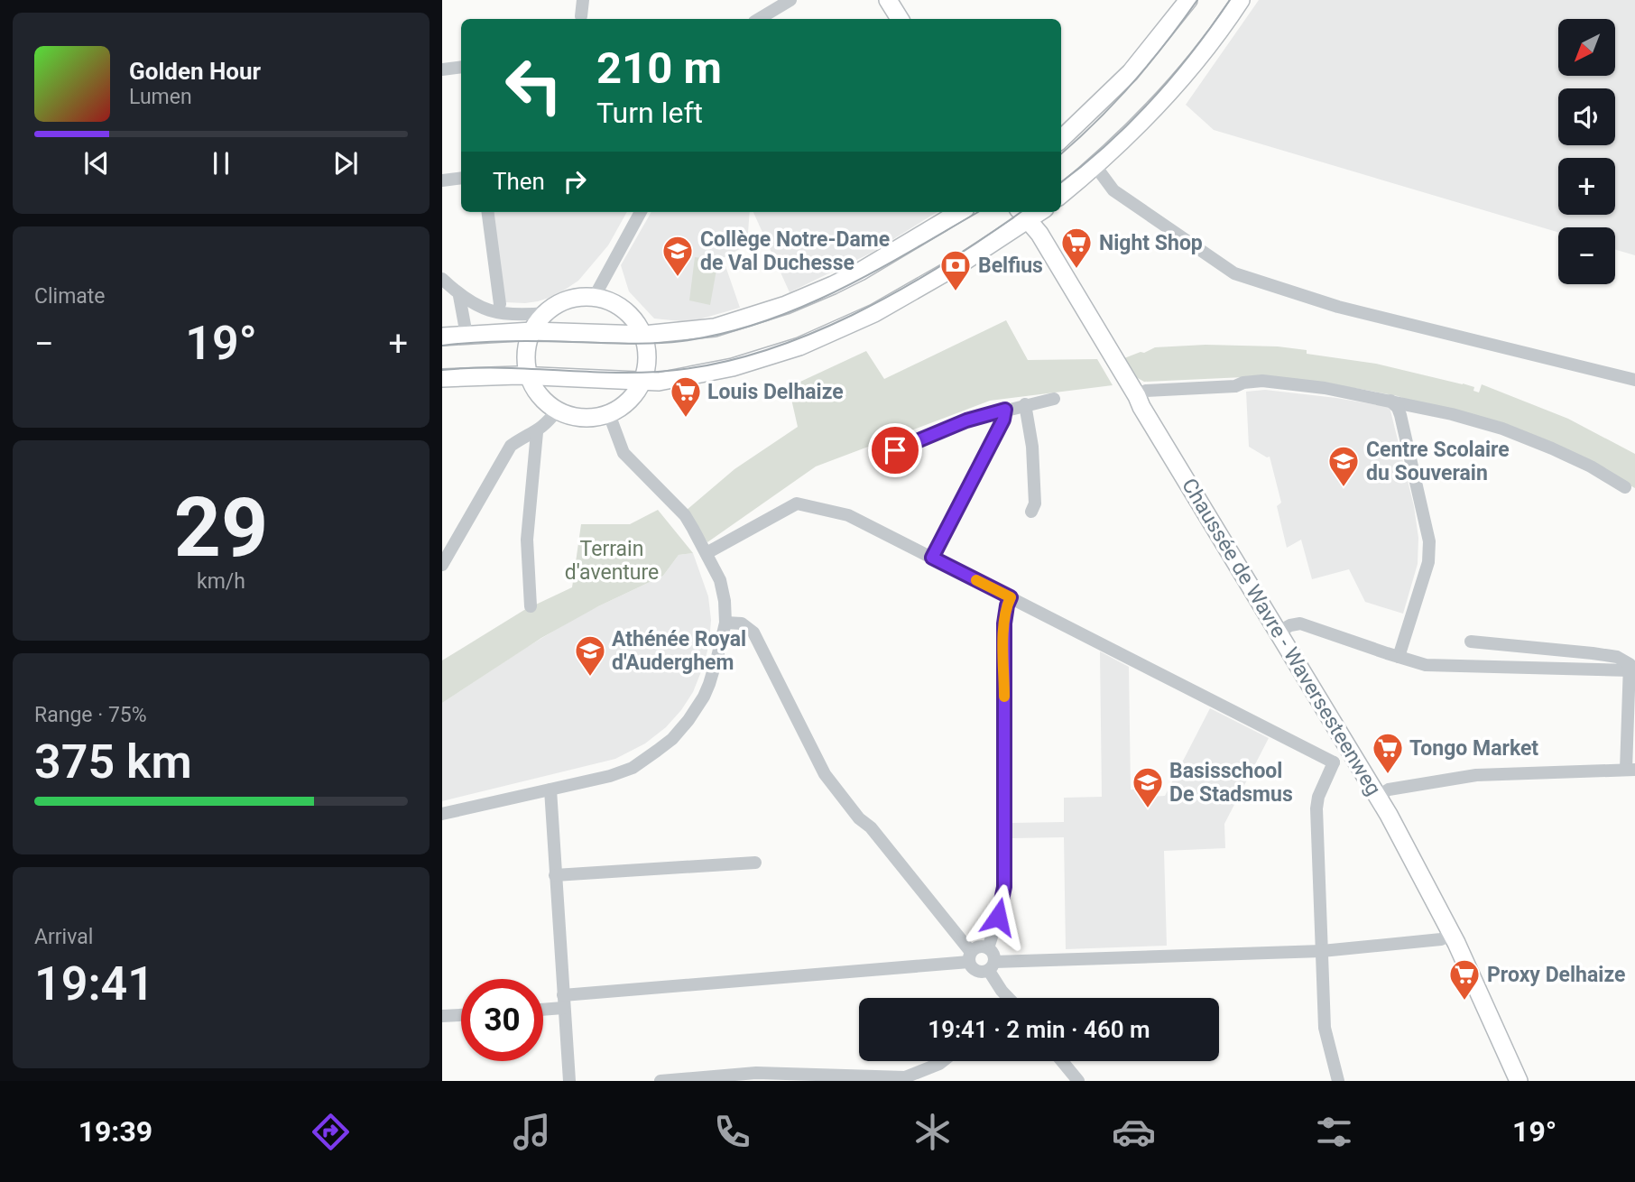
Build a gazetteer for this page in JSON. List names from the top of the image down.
{
  "streets": {
    "main road": ["Chaussée de Wavre - Waversesteenweg"]
  },
  "parks": ["Terrain d'aventure"],
  "places": {
    "supermarket": [
      "Night Shop",
      "Louis Delhaize",
      "Tongo Market",
      "Proxy Delhaize"
    ],
    "school or university": [
      "Collège Notre-Dame de Val Duchesse",
      "Centre Scolaire du Souverain",
      "Athénée Royal d'Auderghem",
      "Basisschool De Stadsmus"
    ],
    "bank": ["Belfius"]
  },
  "north": "bottom left",
  "page": {
    "map_buttons": ["+", "−"],
    "turn": ["210 m", "Turn left"],
    "song": ["Golden Hour", "Lumen"],
    "then": "Then",
    "tile": [
      "Climate",
      ["29", "km/h"],
      ["Range · 75%", "375 km"],
      ["Arrival", "19:41"]
    ],
    "heat": ["−", "19°", "+"],
    "limit": "30",
    "trip": "19:41 · 2 min · 460 m",
    "tabs": ["19:39", "19°"]
  }
}
